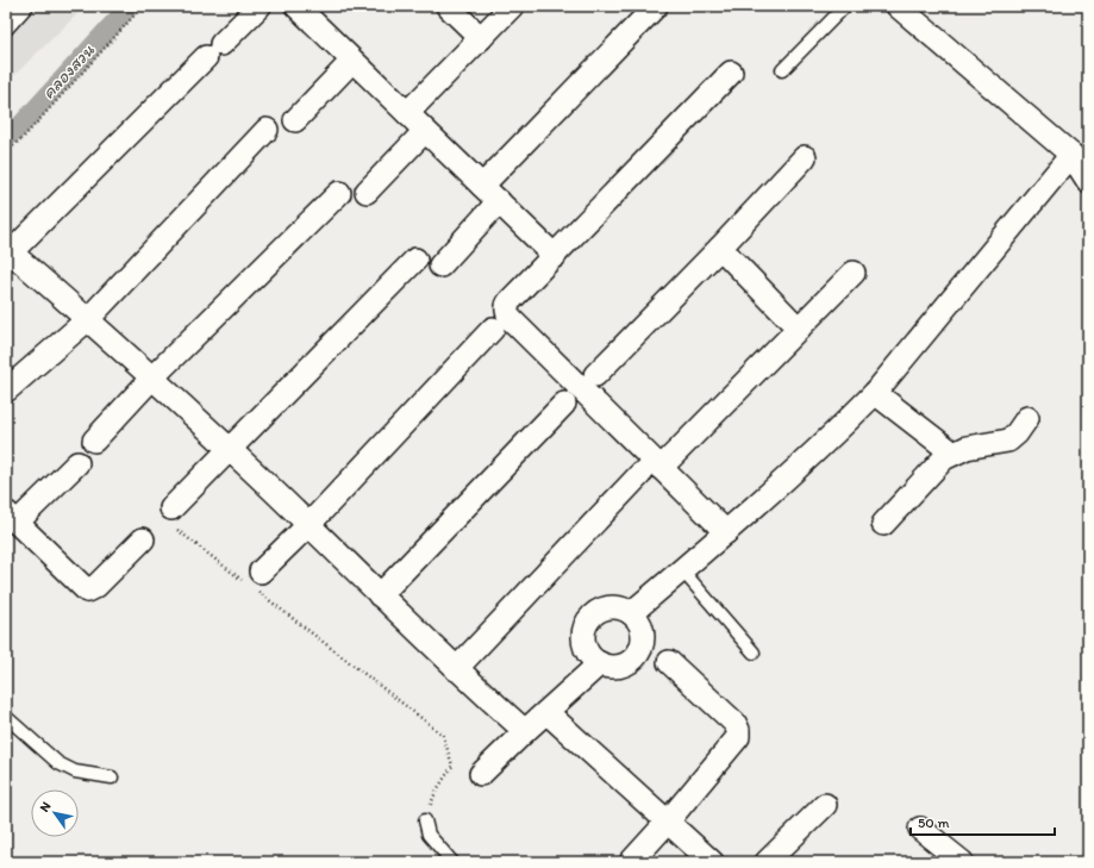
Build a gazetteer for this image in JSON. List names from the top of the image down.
{
  "water": ["คลองสวน"],
  "scale_bar": "50 m",
  "north": "top left"
}
